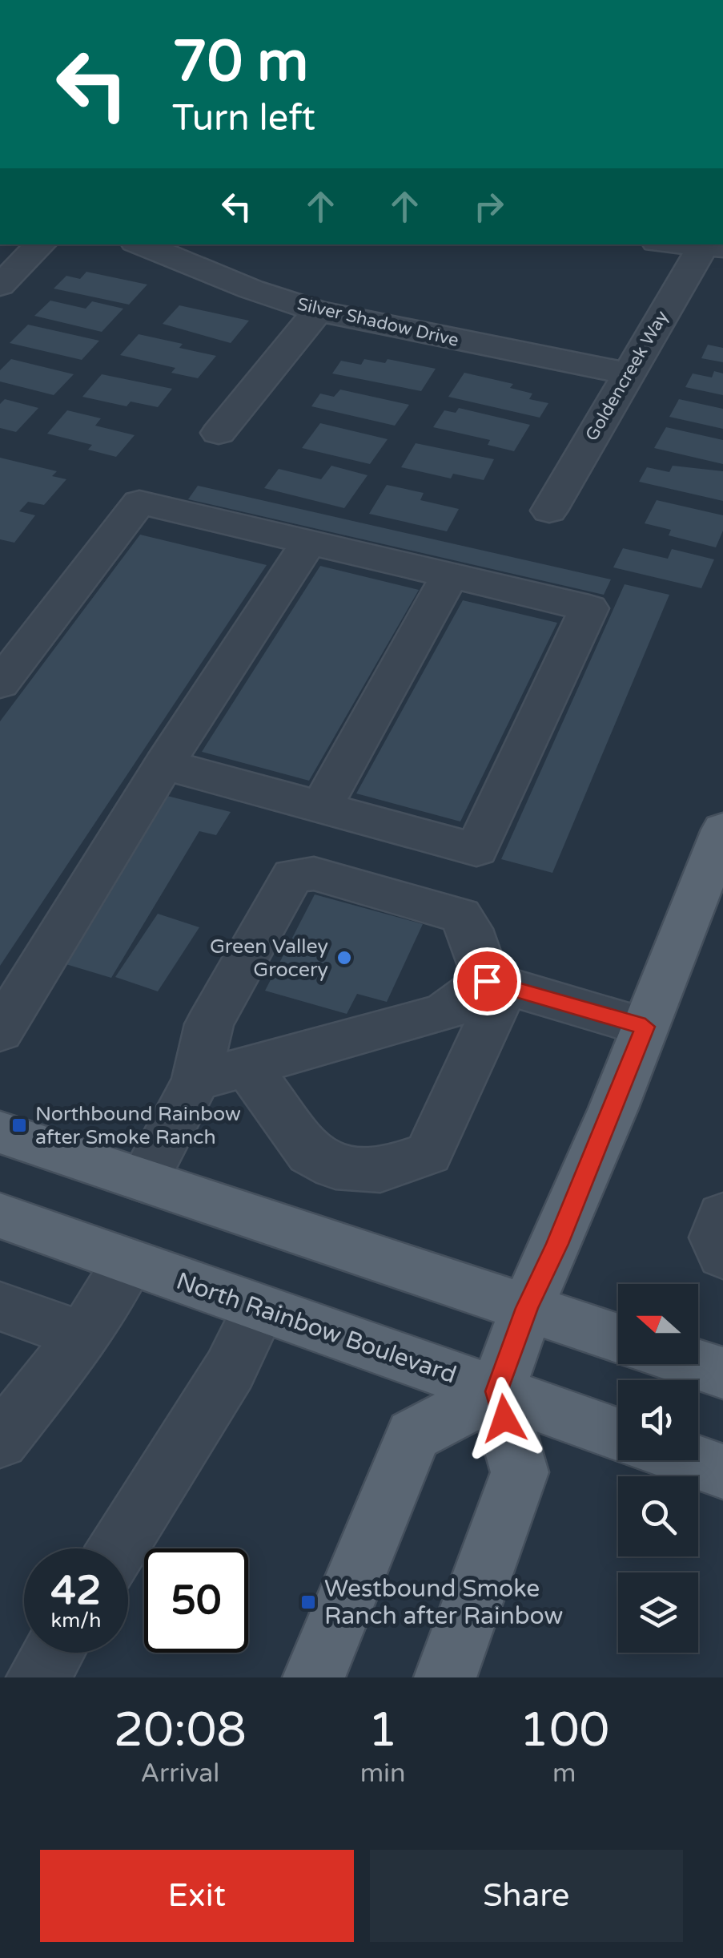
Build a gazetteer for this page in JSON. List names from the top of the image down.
{
  "streets": {
    "main road": ["North Rainbow Boulevard"],
    "street": ["Silver Shadow Drive", "Goldencreek Way"]
  },
  "crossings": [
    ["Silver Shadow Drive", "Goldencreek Way"]
  ],
  "places": {
    "other": ["Green Valley Grocery"],
    "transit": ["Northbound Rainbow after Smoke Ranch", "Westbound Smoke Ranch after Rainbow"]
  },
  "north": "left",
  "page": {
    "turn": ["70 m", "Turn left"],
    "speed": "42 km/h",
    "limit": "50",
    "eta": [
      "20:08",
      "Arrival",
      "1",
      "min",
      "100",
      "m"
    ],
    "buttons": ["Exit", "Share"]
  }
}
